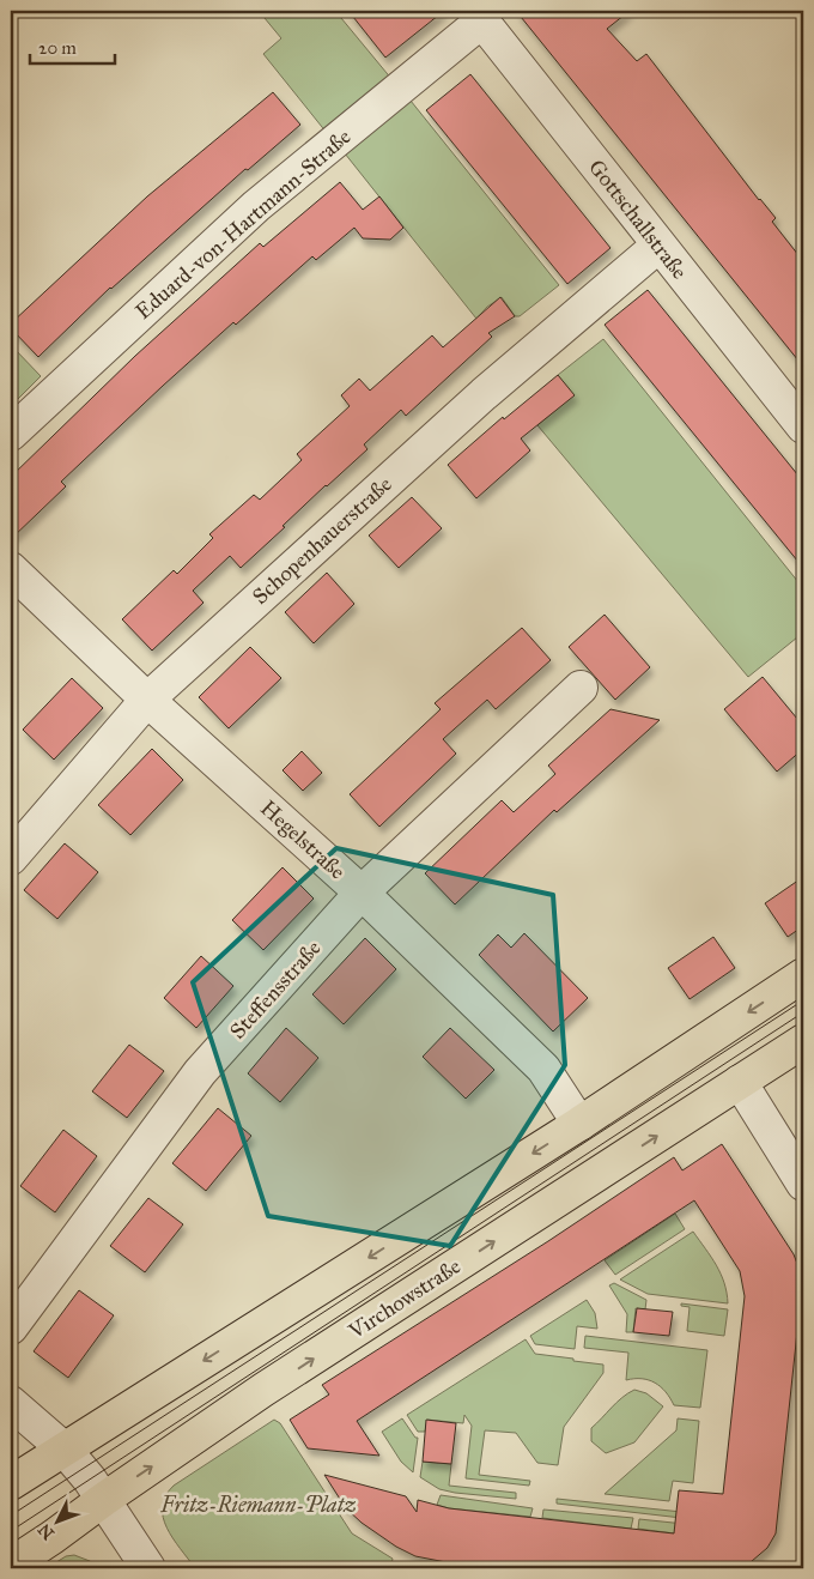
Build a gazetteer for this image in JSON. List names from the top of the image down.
{
  "streets": {
    "main road": ["Virchowstraße"],
    "street": [
      "Gottschallstraße",
      "Eduard-von-Hartmann-Straße",
      "Schopenhauerstraße",
      "Hegelstraße",
      "Steffensstraße"
    ]
  },
  "crossings": [
    ["Gottschallstraße", "Eduard-von-Hartmann-Straße"],
    ["Gottschallstraße", "Schopenhauerstraße"],
    ["Schopenhauerstraße", "Hegelstraße"],
    ["Hegelstraße", "Steffensstraße"]
  ],
  "parks": ["Fritz-Riemann-Platz"],
  "scale_bar": "20 m",
  "north": "bottom left"
}
